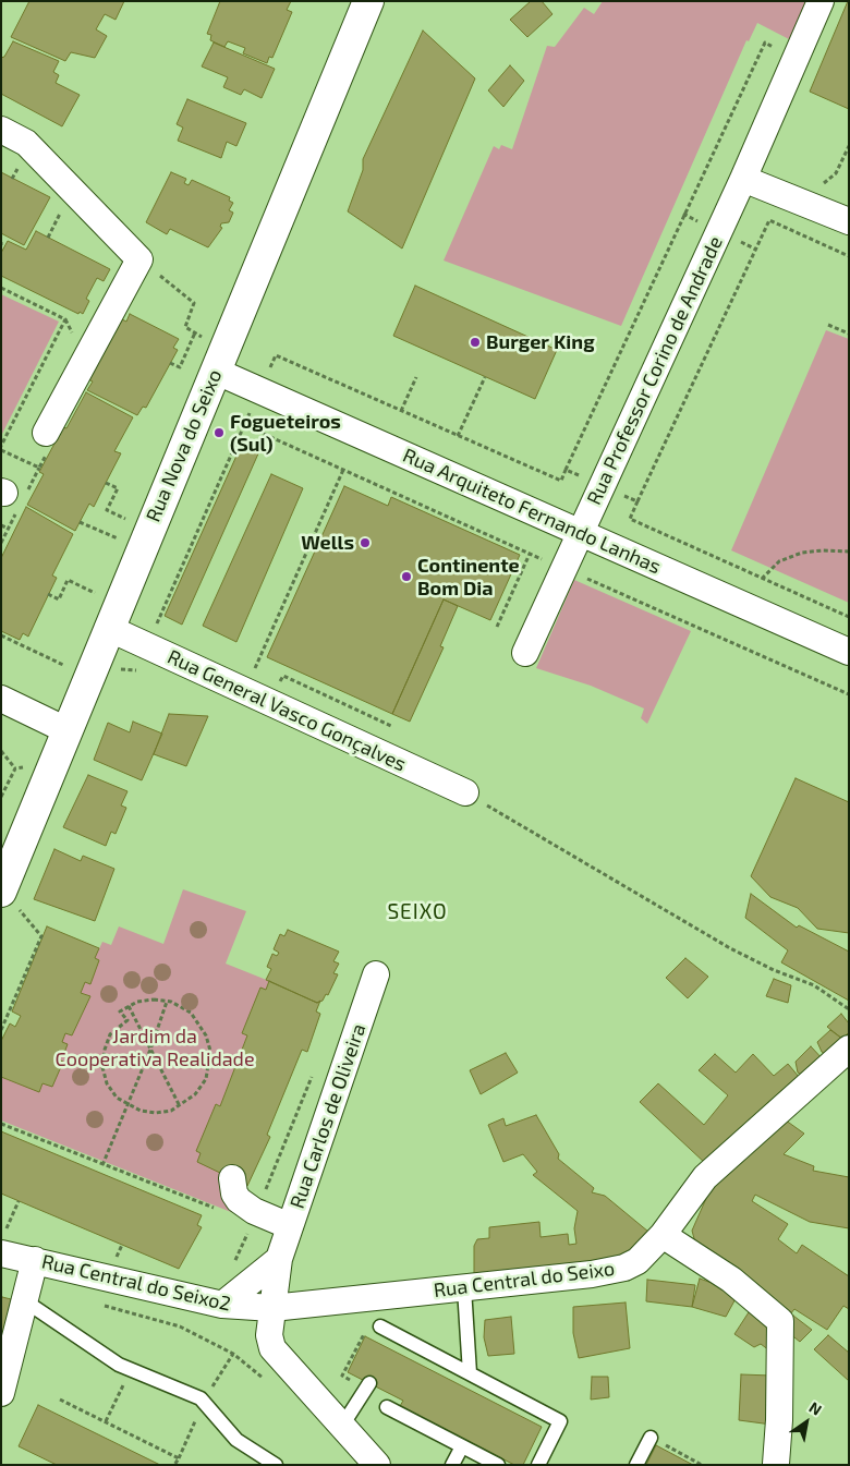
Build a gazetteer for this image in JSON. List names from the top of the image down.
{
  "streets": {
    "main road": ["Rua Nova do Seixo"],
    "street": [
      "Rua Professor Corino de Andrade",
      "Rua Arquiteto Fernando Lanhas",
      "Rua General Vasco Gonçalves",
      "Rua Carlos de Oliveira",
      "Rua Central do Seixo",
      "Rua Central do Seixo2"
    ]
  },
  "crossings": [
    ["Rua Professor Corino de Andrade", "Rua Arquiteto Fernando Lanhas"],
    ["Rua Nova do Seixo", "Rua Arquiteto Fernando Lanhas"],
    ["Rua Nova do Seixo", "Rua General Vasco Gonçalves"],
    ["Rua Carlos de Oliveira", "Rua Central do Seixo"],
    ["Rua Carlos de Oliveira", "Rua Central do Seixo2"],
    ["Rua Central do Seixo", "Rua Central do Seixo2"]
  ],
  "districts": ["SEIXO"],
  "parks": ["Jardim da Cooperativa Realidade"],
  "places": [
    "Burger King",
    "Fogueteiros (Sul)",
    "Wells",
    "Continente Bom Dia"
  ],
  "north": "top right"
}
